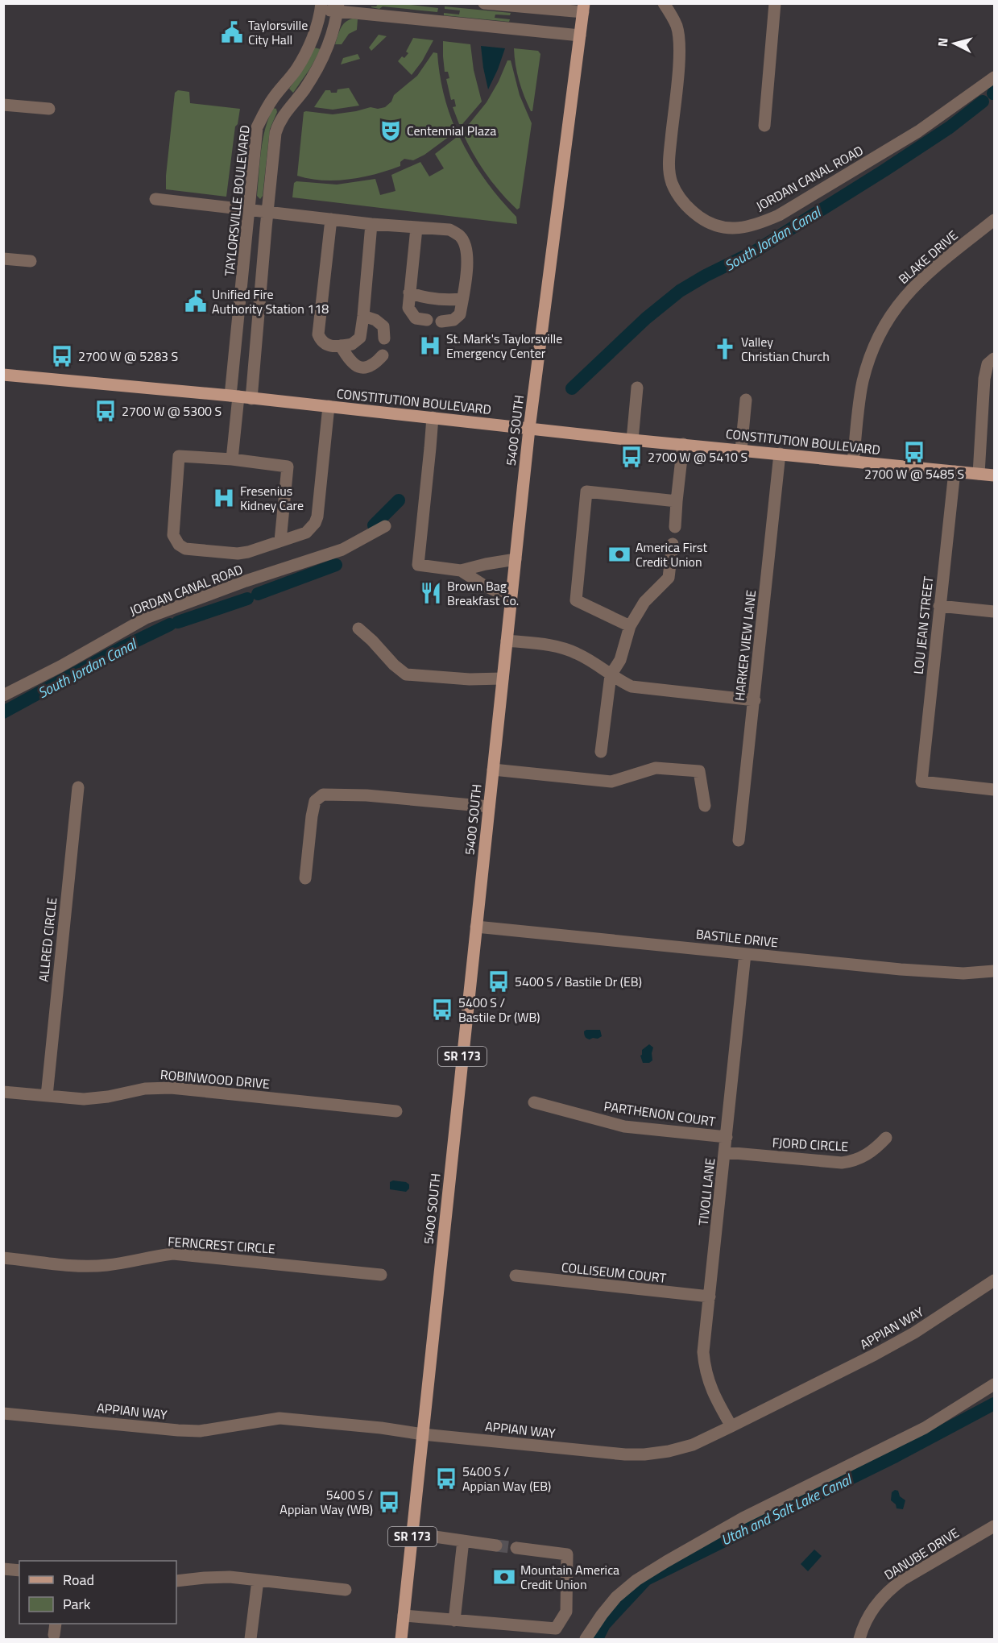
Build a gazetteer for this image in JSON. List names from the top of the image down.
{
  "streets": {
    "main road": ["CONSTITUTION BOULEVARD", "5400 SOUTH", "SR 173"],
    "street": [
      "JORDAN CANAL ROAD",
      "TAYLORSVILLE BOULEVARD",
      "BLAKE DRIVE",
      "LOU JEAN STREET",
      "HARKER VIEW LANE",
      "BASTILE DRIVE",
      "ALLRED CIRCLE",
      "ROBINWOOD DRIVE",
      "PARTHENON COURT",
      "FJORD CIRCLE",
      "TIVOLI LANE",
      "FERNCREST CIRCLE",
      "COLLISEUM COURT",
      "APPIAN WAY",
      "DANUBE DRIVE"
    ]
  },
  "crossings": [
    ["TAYLORSVILLE BOULEVARD", "CONSTITUTION BOULEVARD"],
    ["BLAKE DRIVE", "CONSTITUTION BOULEVARD"],
    ["CONSTITUTION BOULEVARD", "5400 SOUTH"],
    ["CONSTITUTION BOULEVARD", "LOU JEAN STREET"],
    ["CONSTITUTION BOULEVARD", "HARKER VIEW LANE"],
    ["5400 SOUTH", "BASTILE DRIVE"],
    ["5400 SOUTH", "APPIAN WAY"],
    ["BASTILE DRIVE", "TIVOLI LANE"],
    ["ALLRED CIRCLE", "ROBINWOOD DRIVE"],
    ["PARTHENON COURT", "TIVOLI LANE"],
    ["FJORD CIRCLE", "TIVOLI LANE"],
    ["TIVOLI LANE", "COLLISEUM COURT"],
    ["TIVOLI LANE", "APPIAN WAY"]
  ],
  "water": ["South Jordan Canal", "Utah and Salt Lake Canal"],
  "places": {
    "public building": ["Taylorsville City Hall", "Unified Fire Authority Station 118"],
    "theatre": ["Centennial Plaza"],
    "hospital": ["St. Mark's Taylorsville Emergency Center", "Fresenius Kidney Care"],
    "church": ["Valley Christian Church"],
    "bus stop": [
      "2700 W @ 5283 S",
      "2700 W @ 5300 S",
      "2700 W @ 5485 S",
      "2700 W @ 5410 S",
      "5400 S / Bastile Dr (EB)",
      "5400 S / Bastile Dr (WB)",
      "5400 S / Appian Way (EB)",
      "5400 S / Appian Way (WB)"
    ],
    "bank": ["America First Credit Union", "Mountain America Credit Union"],
    "restaurant": ["Brown Bag Breakfast Co."]
  },
  "legend": ["Road", "Park"],
  "north": "left"
}
